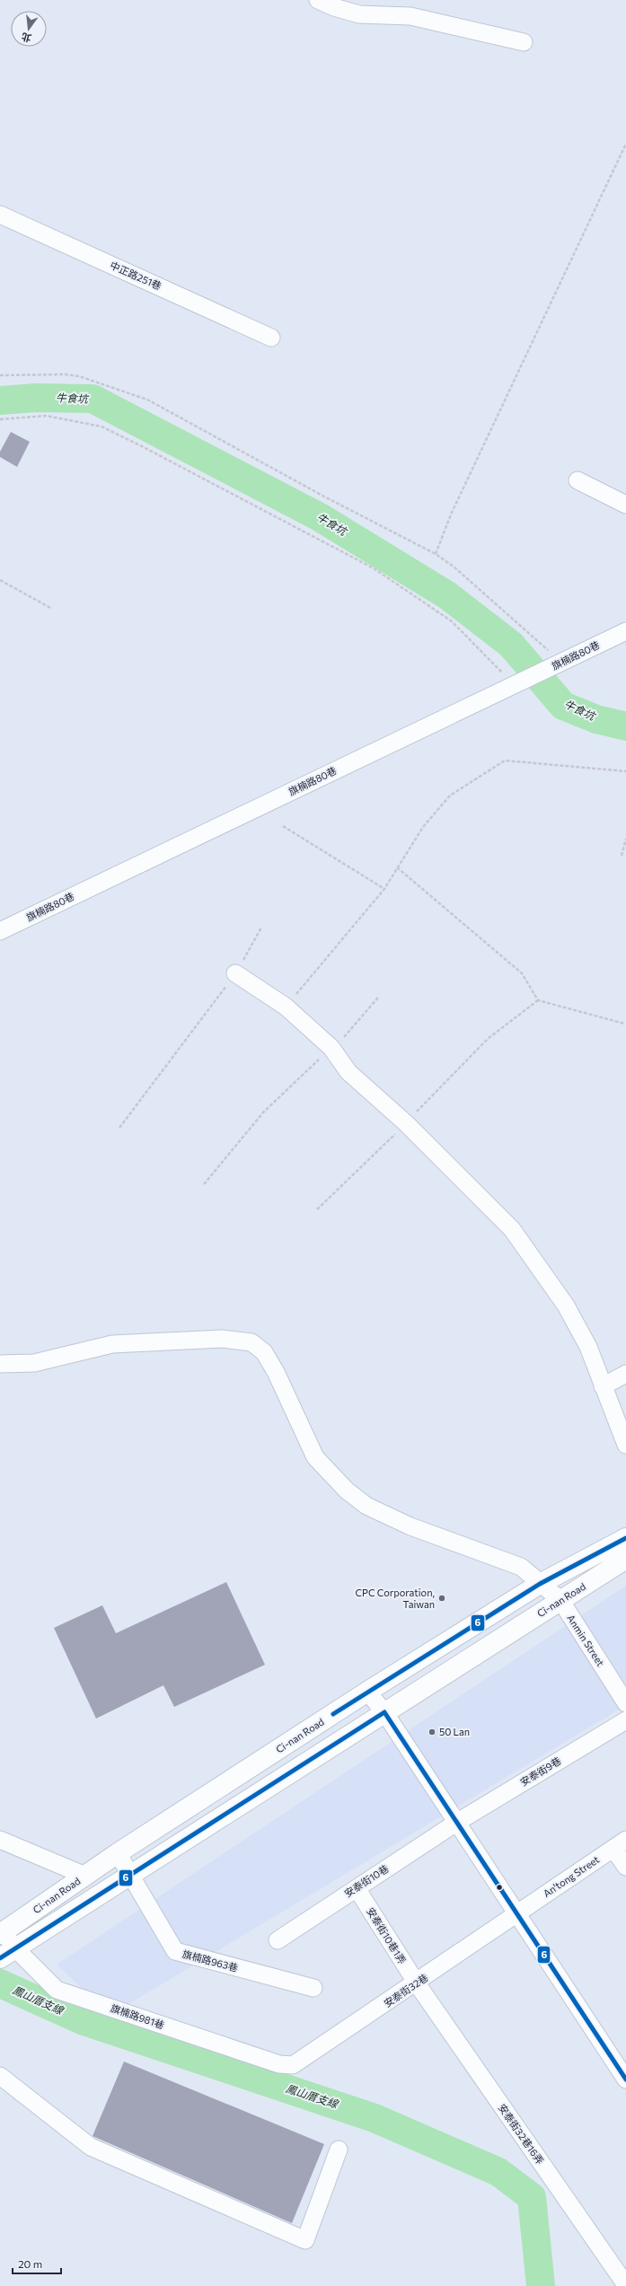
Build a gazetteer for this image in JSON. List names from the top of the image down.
{
  "streets": {
    "main road": ["Ci-nan Road"],
    "street": [
      "中正路251巷",
      "旗楠路80巷",
      "Anmin Street",
      "安泰街9巷",
      "An'tong Street",
      "安泰街10巷",
      "安泰街10巷1弄",
      "旗楠路963巷",
      "安泰街32巷",
      "旗楠路981巷",
      "安泰街32巷16弄"
    ]
  },
  "crossings": [
    ["Ci-nan Road", "Anmin Street"],
    ["Ci-nan Road", "旗楠路963巷"],
    ["Ci-nan Road", "旗楠路981巷"],
    ["安泰街9巷", "安泰街10巷"],
    ["An'tong Street", "安泰街32巷"],
    ["安泰街10巷", "安泰街10巷1弄"],
    ["安泰街10巷1弄", "安泰街32巷"],
    ["安泰街10巷1弄", "安泰街32巷16弄"],
    ["安泰街32巷", "旗楠路981巷"],
    ["安泰街32巷", "安泰街32巷16弄"]
  ],
  "water": ["牛食坑", "鳳山厝支線"],
  "places": ["CPC Corporation, Taiwan", "50 Lan"],
  "lines": ["transit line 6"],
  "scale_bar": "20 m",
  "north": "bottom"
}
